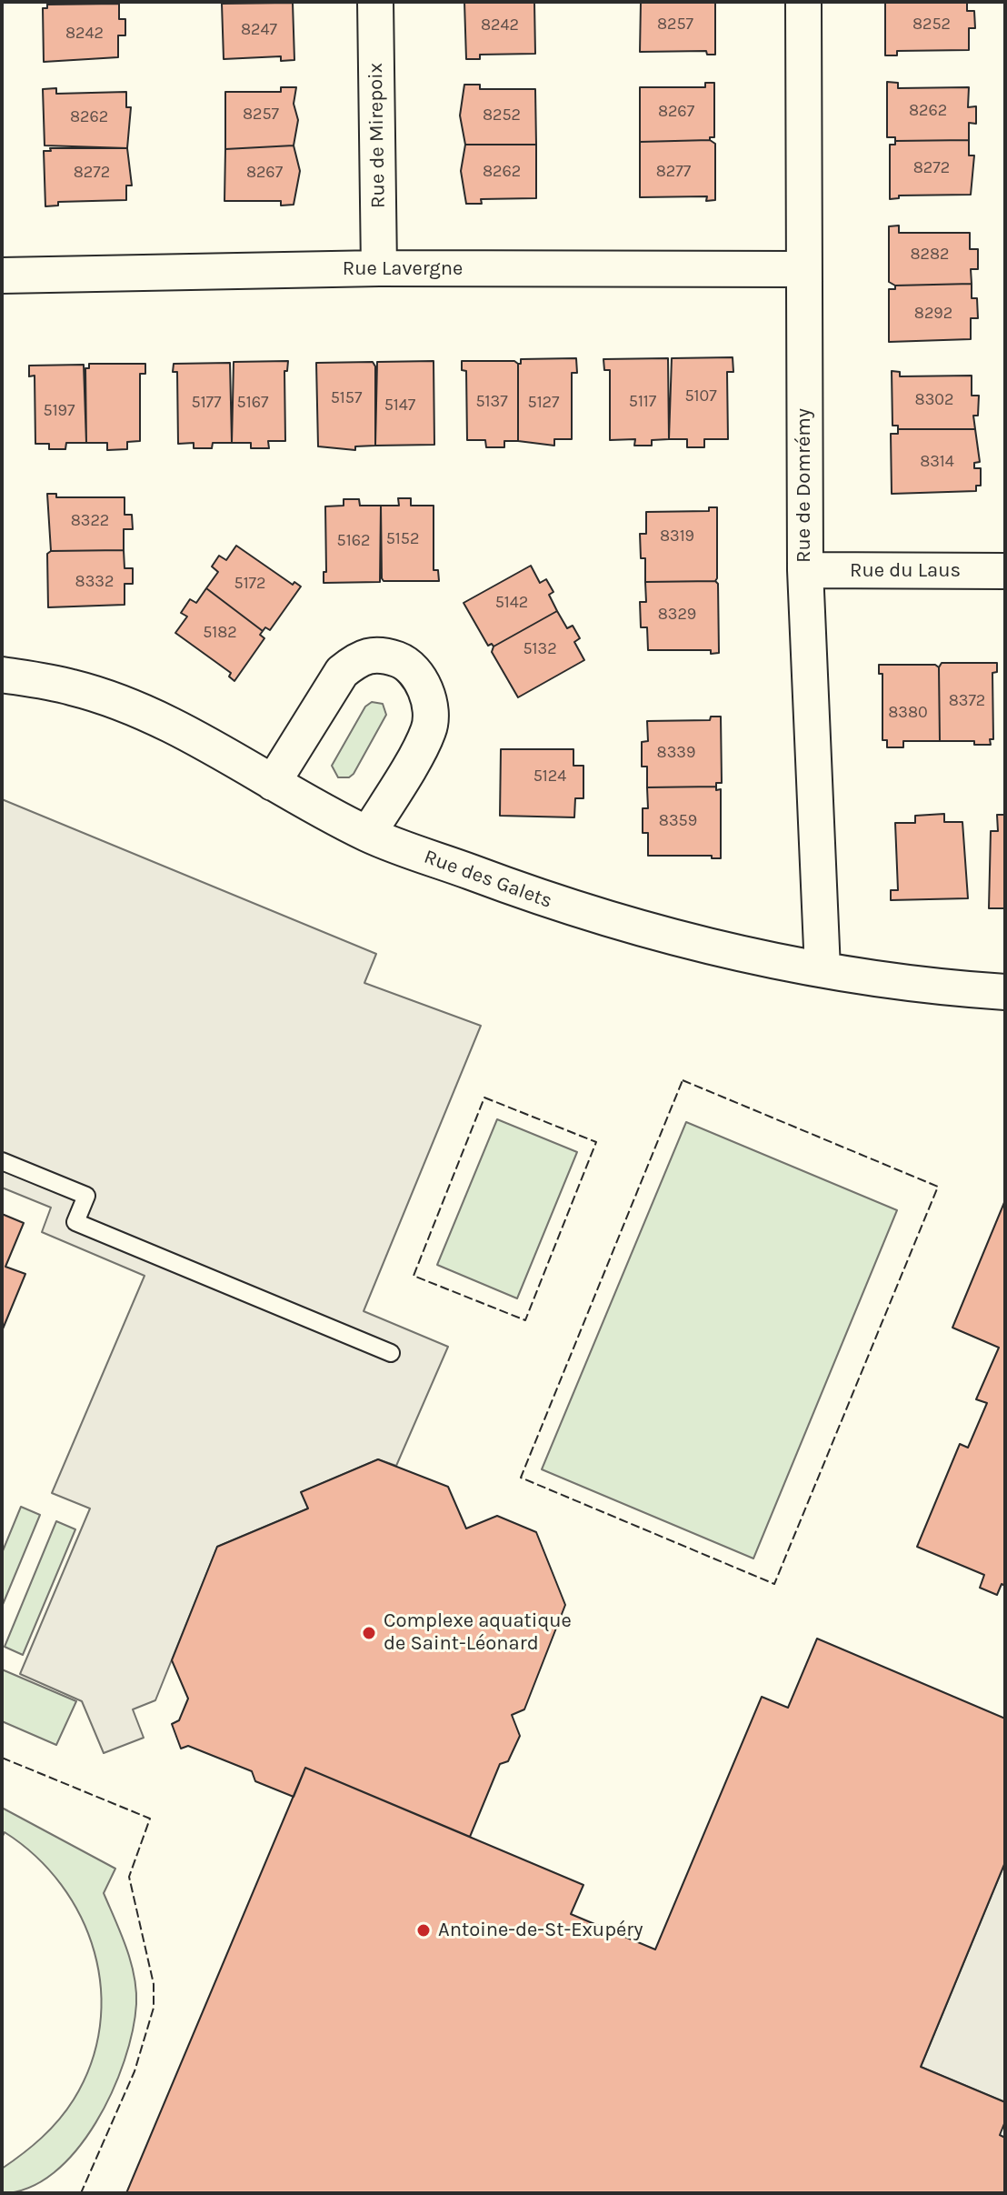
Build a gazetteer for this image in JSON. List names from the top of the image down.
{
  "streets": {
    "street": [
      "Rue de Mirepoix",
      "Rue Lavergne",
      "Rue de Domrémy",
      "Rue du Laus",
      "Rue des Galets"
    ]
  },
  "crossings": [
    ["Rue de Mirepoix", "Rue Lavergne"],
    ["Rue Lavergne", "Rue de Domrémy"],
    ["Rue de Domrémy", "Rue du Laus"],
    ["Rue de Domrémy", "Rue des Galets"]
  ],
  "places": ["Complexe aquatique de Saint-Léonard", "Antoine-de-St-Exupéry"],
  "house_numbers": [
    "8257",
    "8252",
    "8242",
    "8247",
    "8242",
    "8262",
    "8267",
    "8257",
    "8252",
    "8262",
    "8272",
    "8262",
    "8277",
    "8272",
    "8267",
    "8282",
    "8292",
    "5107",
    "5157",
    "8302",
    "5137",
    "5117",
    "5177",
    "5167",
    "5127",
    "5147",
    "5197",
    "8314",
    "8322",
    "8319",
    "5152",
    "5162",
    "8332",
    "5172",
    "5142",
    "8329",
    "5182",
    "5132",
    "8372",
    "8380",
    "8339",
    "5124",
    "8359"
  ]
}
